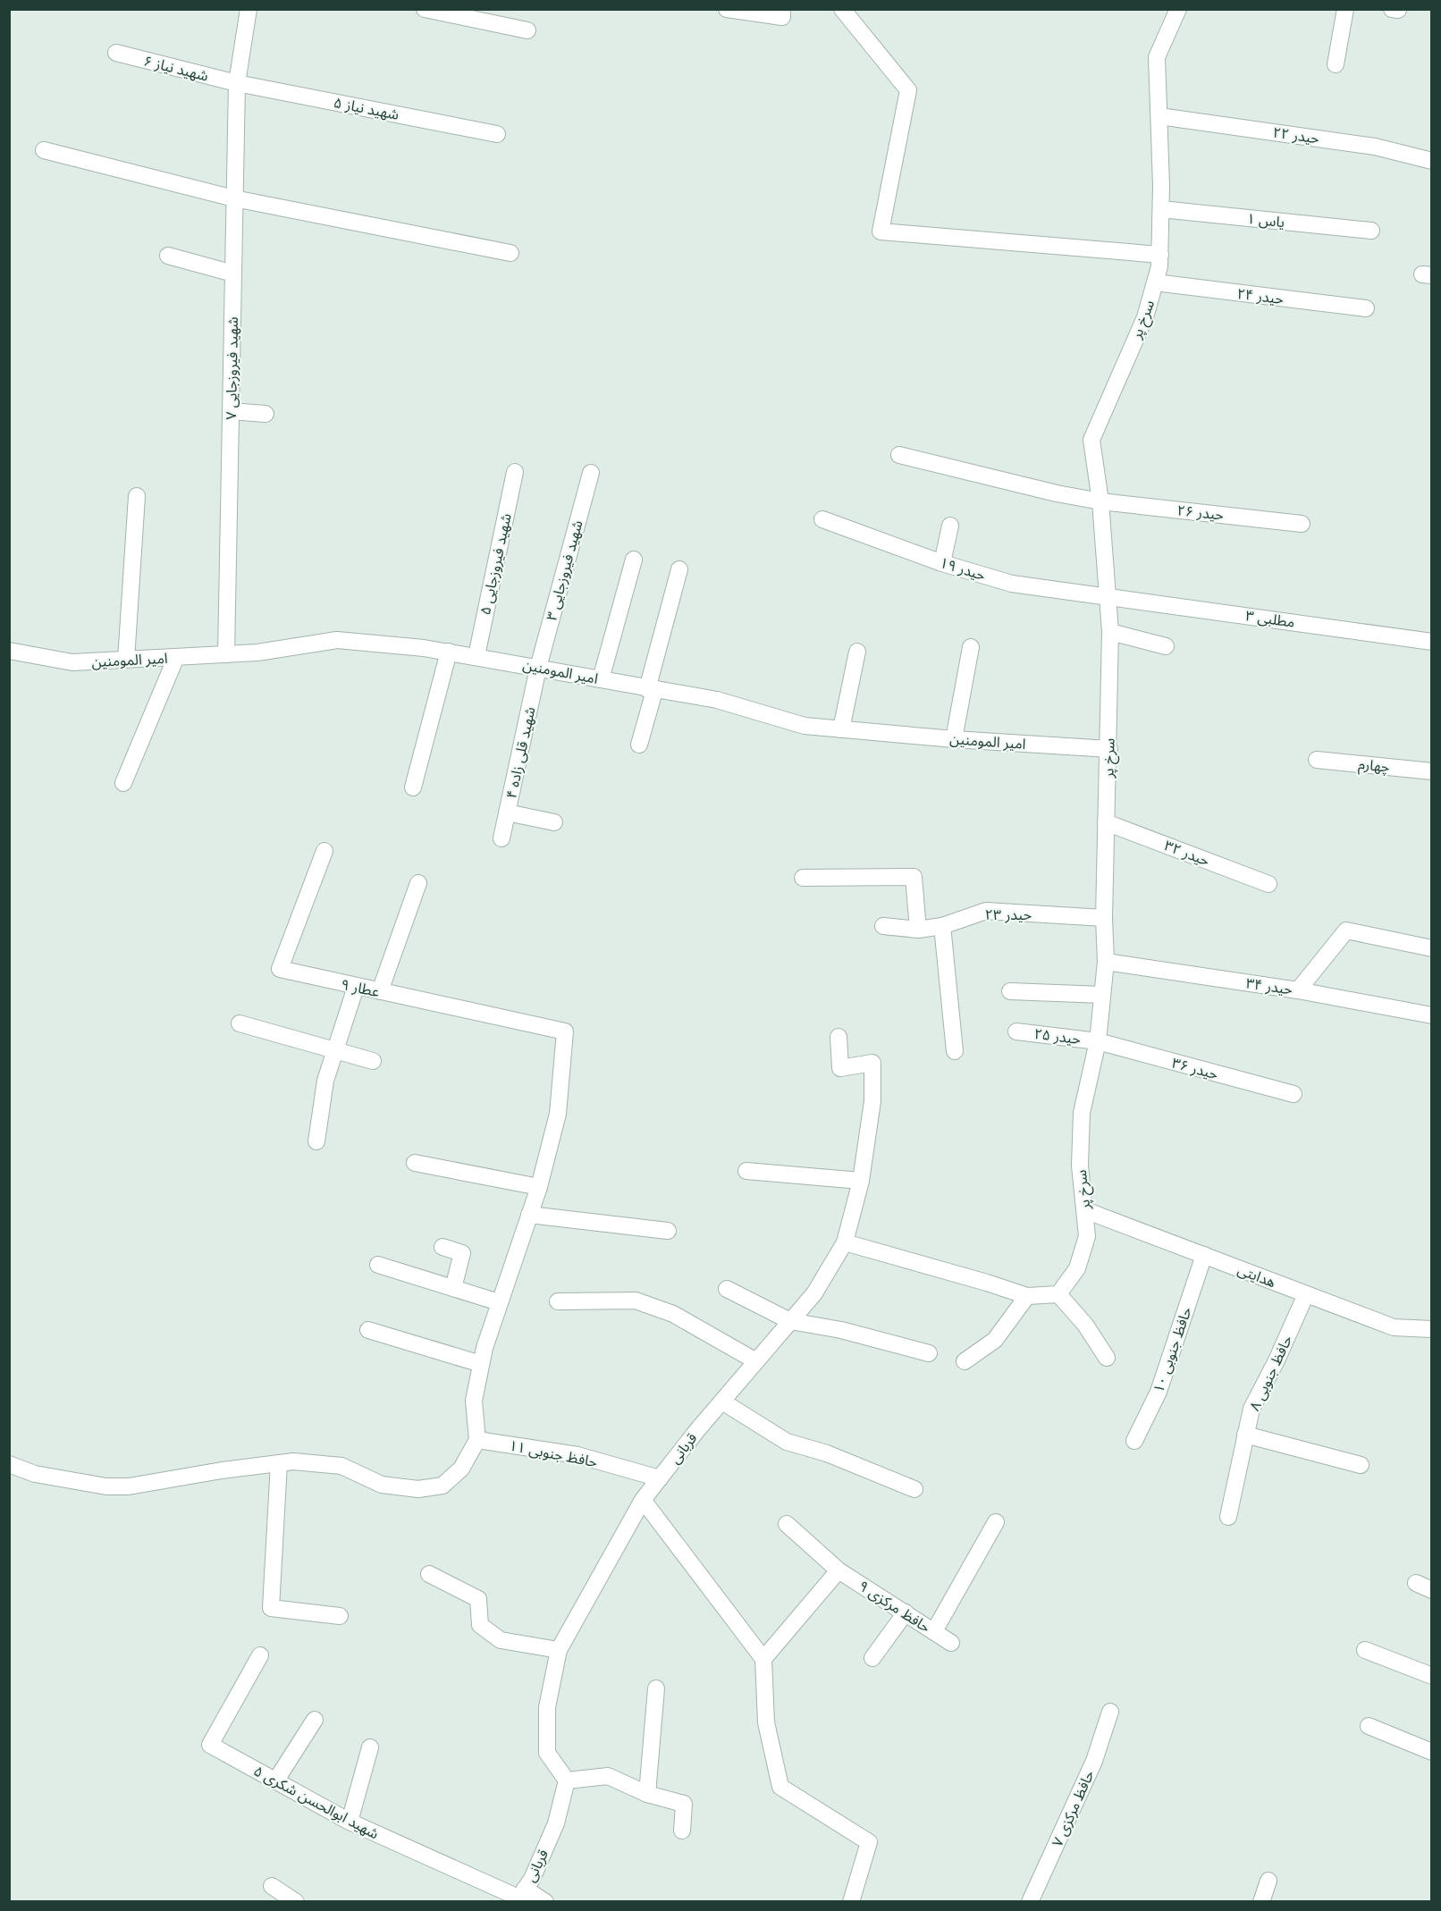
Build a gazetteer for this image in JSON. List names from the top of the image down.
{
  "streets": {
    "street": [
      "شهید نیاز ۶",
      "شهید نیاز ۵",
      "حیدر ۲۲",
      "یاس ۱",
      "حیدر ۲۴",
      "سرخ پر",
      "شهید فیروزجایی ۷",
      "حیدر ۲۶",
      "شهید فیروزجایی ۵",
      "حیدر ۱۹",
      "شهید فیروزجایی ۳",
      "مطلبی ۳",
      "امیر المومنین",
      "شهید قلی زاده ۴",
      "چهارم",
      "حیدر ۳۲",
      "حیدر ۲۳",
      "حیدر ۳۴",
      "عطار ۹",
      "حیدر ۲۵",
      "حیدر ۳۶",
      "هدایتی",
      "حافظ جنوبی ۱۰",
      "حافظ جنوبی ۸",
      "قربانی",
      "حافظ جنوبی ۱۱",
      "حافظ مرکزی ۹",
      "شهید ابوالحسن شکری ۵",
      "حافظ مرکزی ۷"
    ]
  },
  "crossings": [
    ["شهید نیاز ۶", "شهید نیاز ۵"],
    ["شهید نیاز ۶", "شهید فیروزجایی ۷"],
    ["شهید نیاز ۵", "شهید فیروزجایی ۷"],
    ["حیدر ۲۲", "سرخ پر"],
    ["یاس ۱", "سرخ پر"],
    ["حیدر ۲۴", "سرخ پر"],
    ["سرخ پر", "حیدر ۲۶"],
    ["سرخ پر", "حیدر ۱۹"],
    ["سرخ پر", "مطلبی ۳"],
    ["سرخ پر", "امیر المومنین"],
    ["سرخ پر", "حیدر ۳۲"],
    ["سرخ پر", "حیدر ۲۳"],
    ["سرخ پر", "حیدر ۳۴"],
    ["سرخ پر", "حیدر ۲۵"],
    ["سرخ پر", "حیدر ۳۶"],
    ["سرخ پر", "هدایتی"],
    ["شهید فیروزجایی ۷", "امیر المومنین"],
    ["شهید فیروزجایی ۵", "امیر المومنین"],
    ["حیدر ۱۹", "مطلبی ۳"],
    ["شهید فیروزجایی ۳", "امیر المومنین"],
    ["شهید فیروزجایی ۳", "شهید قلی زاده ۴"],
    ["امیر المومنین", "شهید قلی زاده ۴"],
    ["حیدر ۲۵", "حیدر ۳۶"],
    ["هدایتی", "حافظ جنوبی ۱۰"],
    ["هدایتی", "حافظ جنوبی ۸"],
    ["قربانی", "حافظ جنوبی ۱۱"],
    ["قربانی", "شهید ابوالحسن شکری ۵"]
  ]
}
